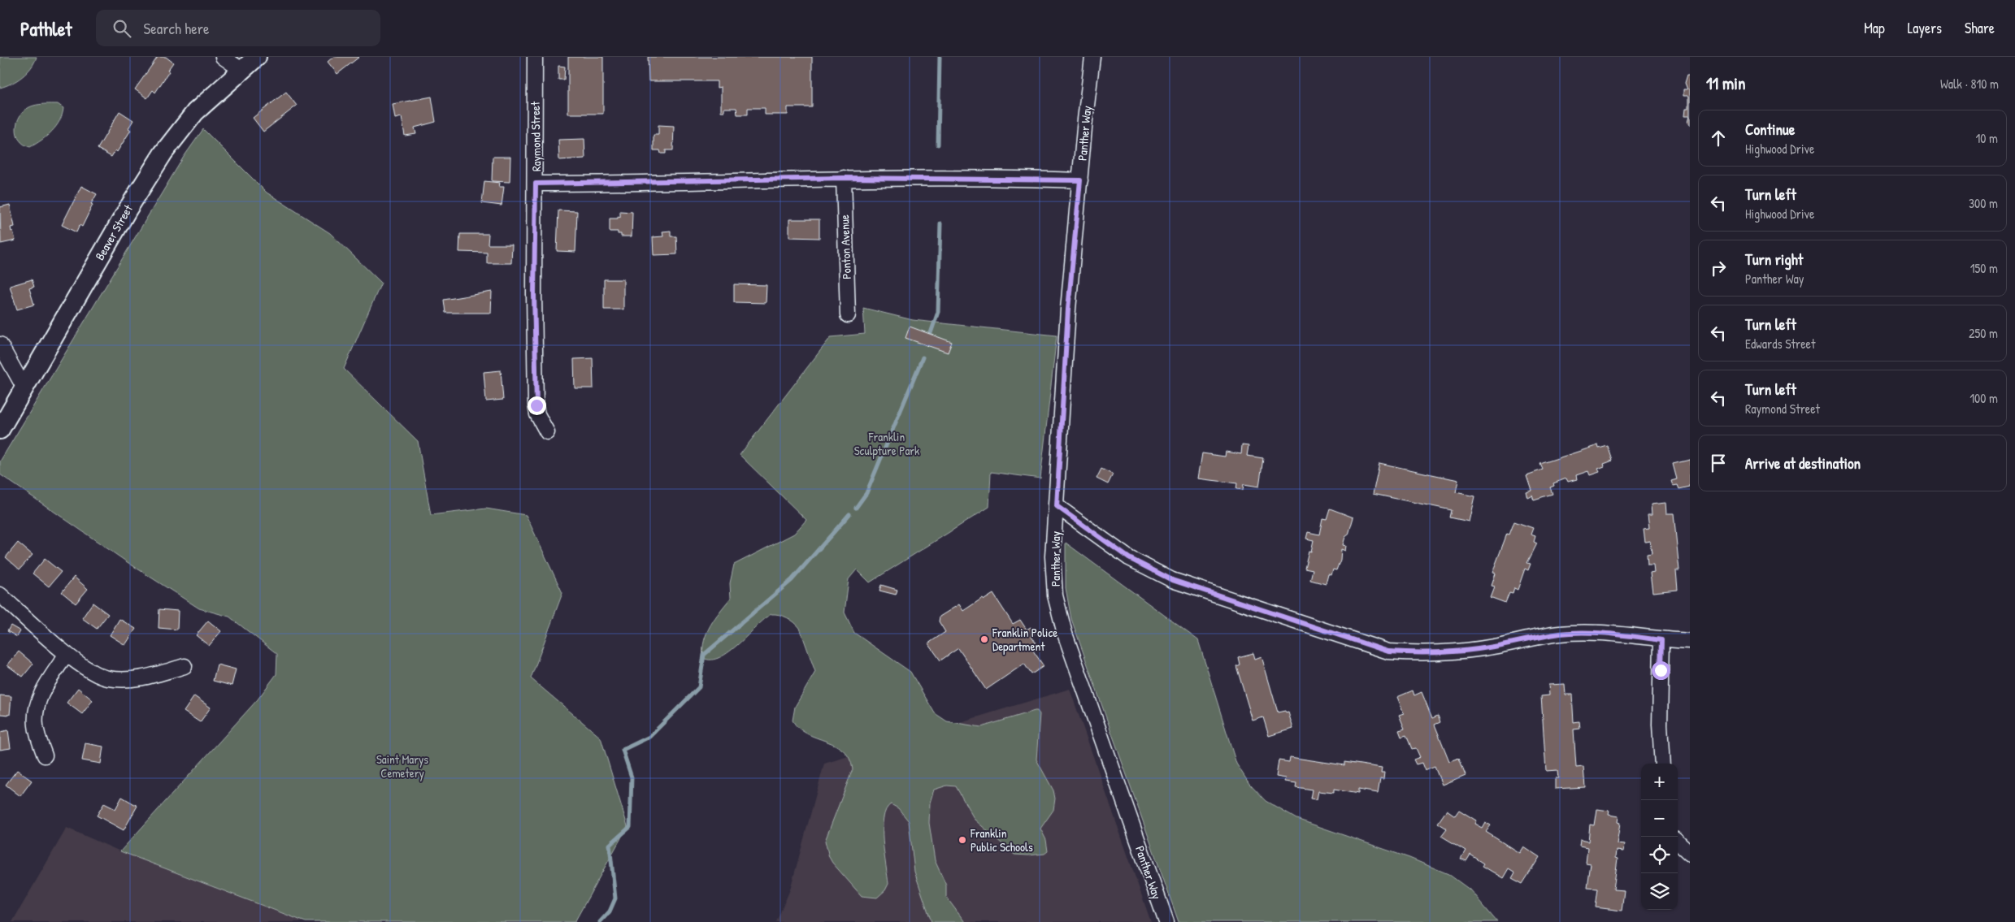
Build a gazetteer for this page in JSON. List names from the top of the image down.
{
  "streets": {
    "main road": ["Beaver Street"],
    "street": ["Panther Way", "Raymond Street", "Ponton Avenue"]
  },
  "parks": ["Franklin Sculpture Park", "Saint Marys Cemetery"],
  "places": ["Franklin Police Department", "Franklin Public Schools"],
  "page": {
    "header": "Pathlet",
    "search": "Search here",
    "nav": ["Map", "Layers", "Share"],
    "heading": ["11 min", "Walk · 810 m"],
    "list": [
      ["Continue", "Highwood Drive", "10 m"],
      ["Turn left", "Highwood Drive", "300 m"],
      ["Turn right", "Panther Way", "150 m"],
      ["Turn left", "Edwards Street", "250 m"],
      ["Turn left", "Raymond Street", "100 m"],
      "Arrive at destination"
    ],
    "map_buttons": ["+", "−"]
  }
}
